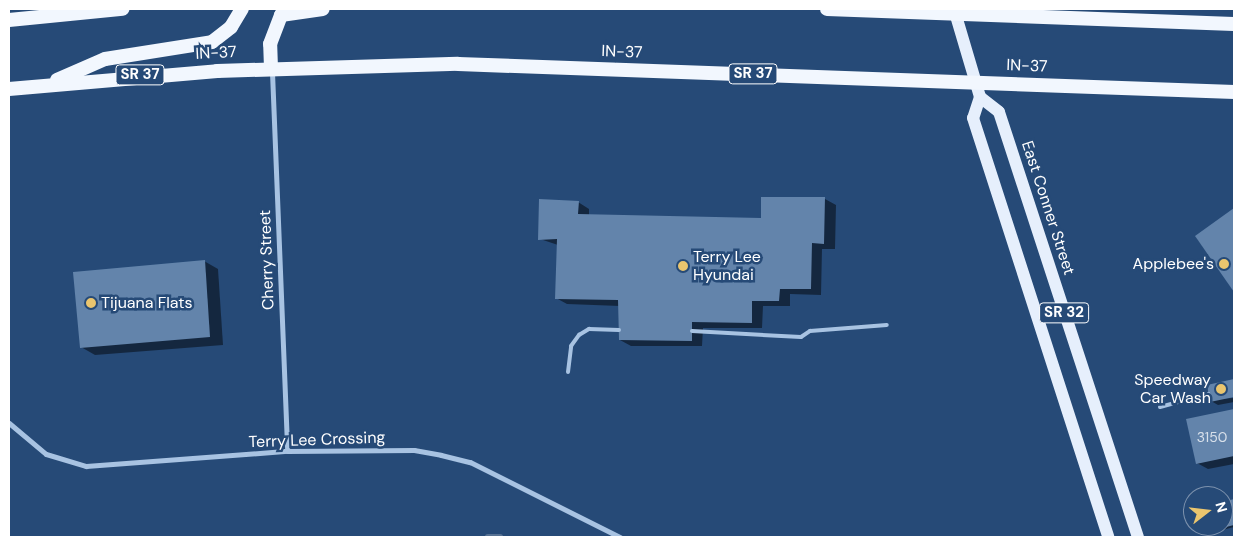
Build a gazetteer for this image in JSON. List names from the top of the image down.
{
  "streets": {
    "highway": ["IN-37", "SR 37"],
    "main road": ["East Conner Street", "SR 32"],
    "street": ["Cherry Street", "Terry Lee Crossing"]
  },
  "crossings": [
    ["IN-37", "Cherry Street"],
    ["East Conner Street", "SR 32"],
    ["Cherry Street", "Terry Lee Crossing"]
  ],
  "places": [
    "Applebee's",
    "Terry Lee Hyundai",
    "Tijuana Flats",
    "Speedway Car Wash"
  ],
  "house_numbers": ["3150"],
  "north": "right"
}
